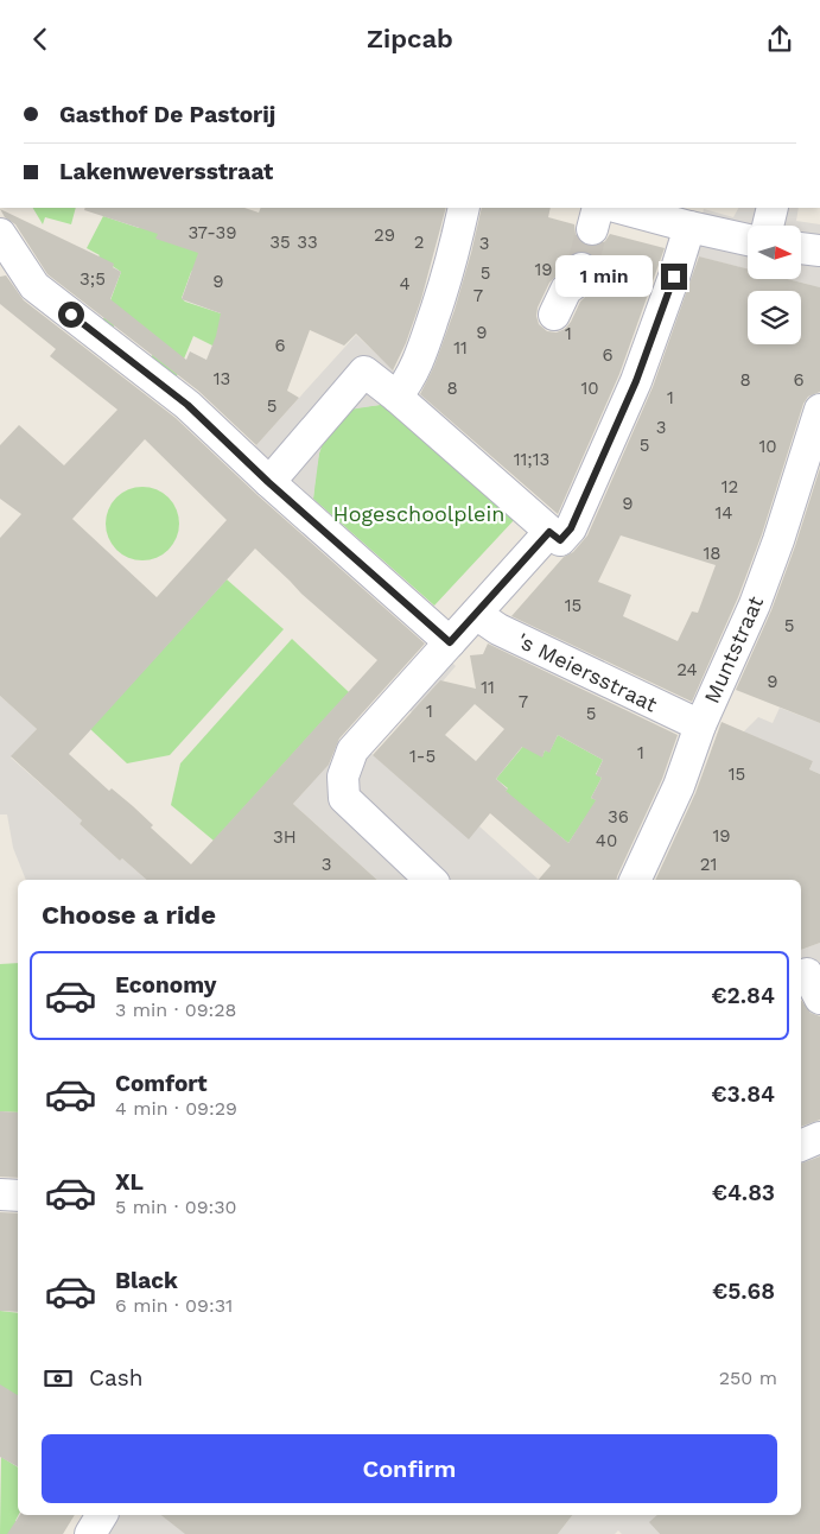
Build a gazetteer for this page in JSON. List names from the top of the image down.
{
  "streets": {
    "street": ["Muntstraat", "'s Meiersstraat"]
  },
  "crossings": [
    ["Muntstraat", "'s Meiersstraat"]
  ],
  "parks": ["Hogeschoolplein"],
  "house_numbers": [
    "37-39",
    "29",
    "35",
    "33",
    "2",
    "3",
    "19",
    "5",
    "3;5",
    "9",
    "4",
    "7",
    "9",
    "1",
    "6",
    "11",
    "6",
    "13",
    "8",
    "6",
    "8",
    "10",
    "1",
    "5",
    "3",
    "5",
    "10",
    "11;13",
    "12",
    "9",
    "14",
    "18",
    "15",
    "5",
    "24",
    "9",
    "11",
    "7",
    "1",
    "5",
    "1",
    "1-5",
    "15",
    "36",
    "19",
    "3H",
    "40",
    "3",
    "21"
  ],
  "north": "right",
  "page": {
    "header": "Zipcab",
    "banner": ["Gasthof De Pastorij", "Lakenweversstraat"],
    "bubble": "1 min",
    "heading": "Choose a ride",
    "list": [
      {
        "name": "Economy",
        "note": "3 min · 09:28",
        "value": "€2.84"
      },
      {
        "name": "Comfort",
        "note": "4 min · 09:29",
        "value": "€3.84"
      },
      {
        "name": "XL",
        "note": "5 min · 09:30",
        "value": "€4.83"
      },
      {
        "name": "Black",
        "note": "6 min · 09:31",
        "value": "€5.68"
      }
    ],
    "pay": ["Cash", "250 m"],
    "buttons": "Confirm"
  }
}
